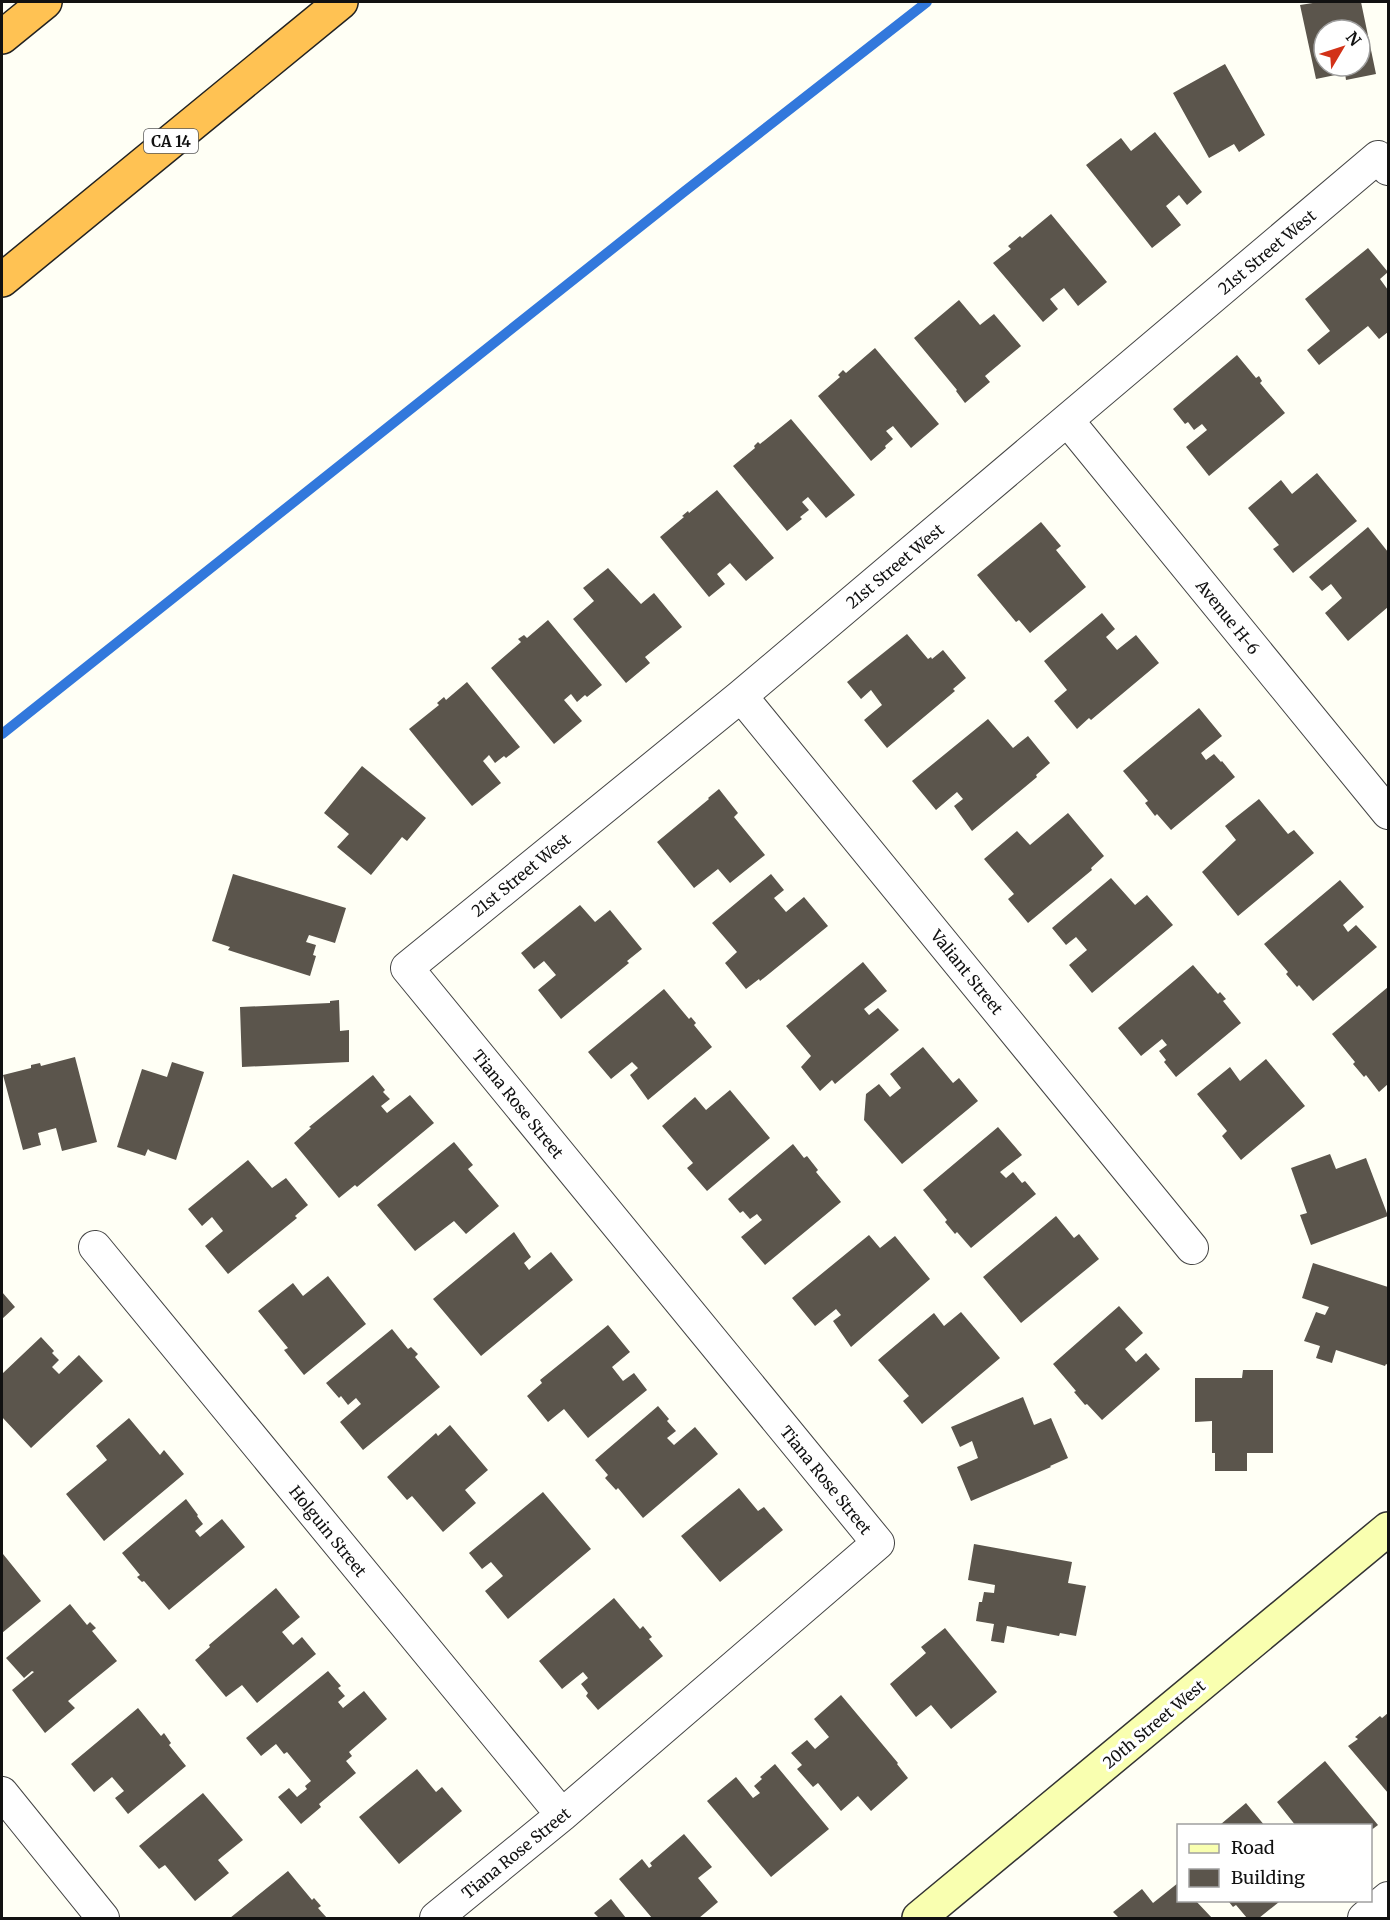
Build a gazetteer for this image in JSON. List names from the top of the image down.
{
  "streets": {
    "highway": ["CA 14"],
    "main road": ["20th Street West"],
    "street": [
      "21st Street West",
      "Avenue H-6",
      "Valiant Street",
      "Tiana Rose Street",
      "Holguin Street"
    ]
  },
  "crossings": [
    ["21st Street West", "Avenue H-6"],
    ["21st Street West", "Valiant Street"],
    ["21st Street West", "Tiana Rose Street"],
    ["Tiana Rose Street", "Holguin Street"]
  ],
  "legend": ["Road", "Building"],
  "north": "top right"
}
